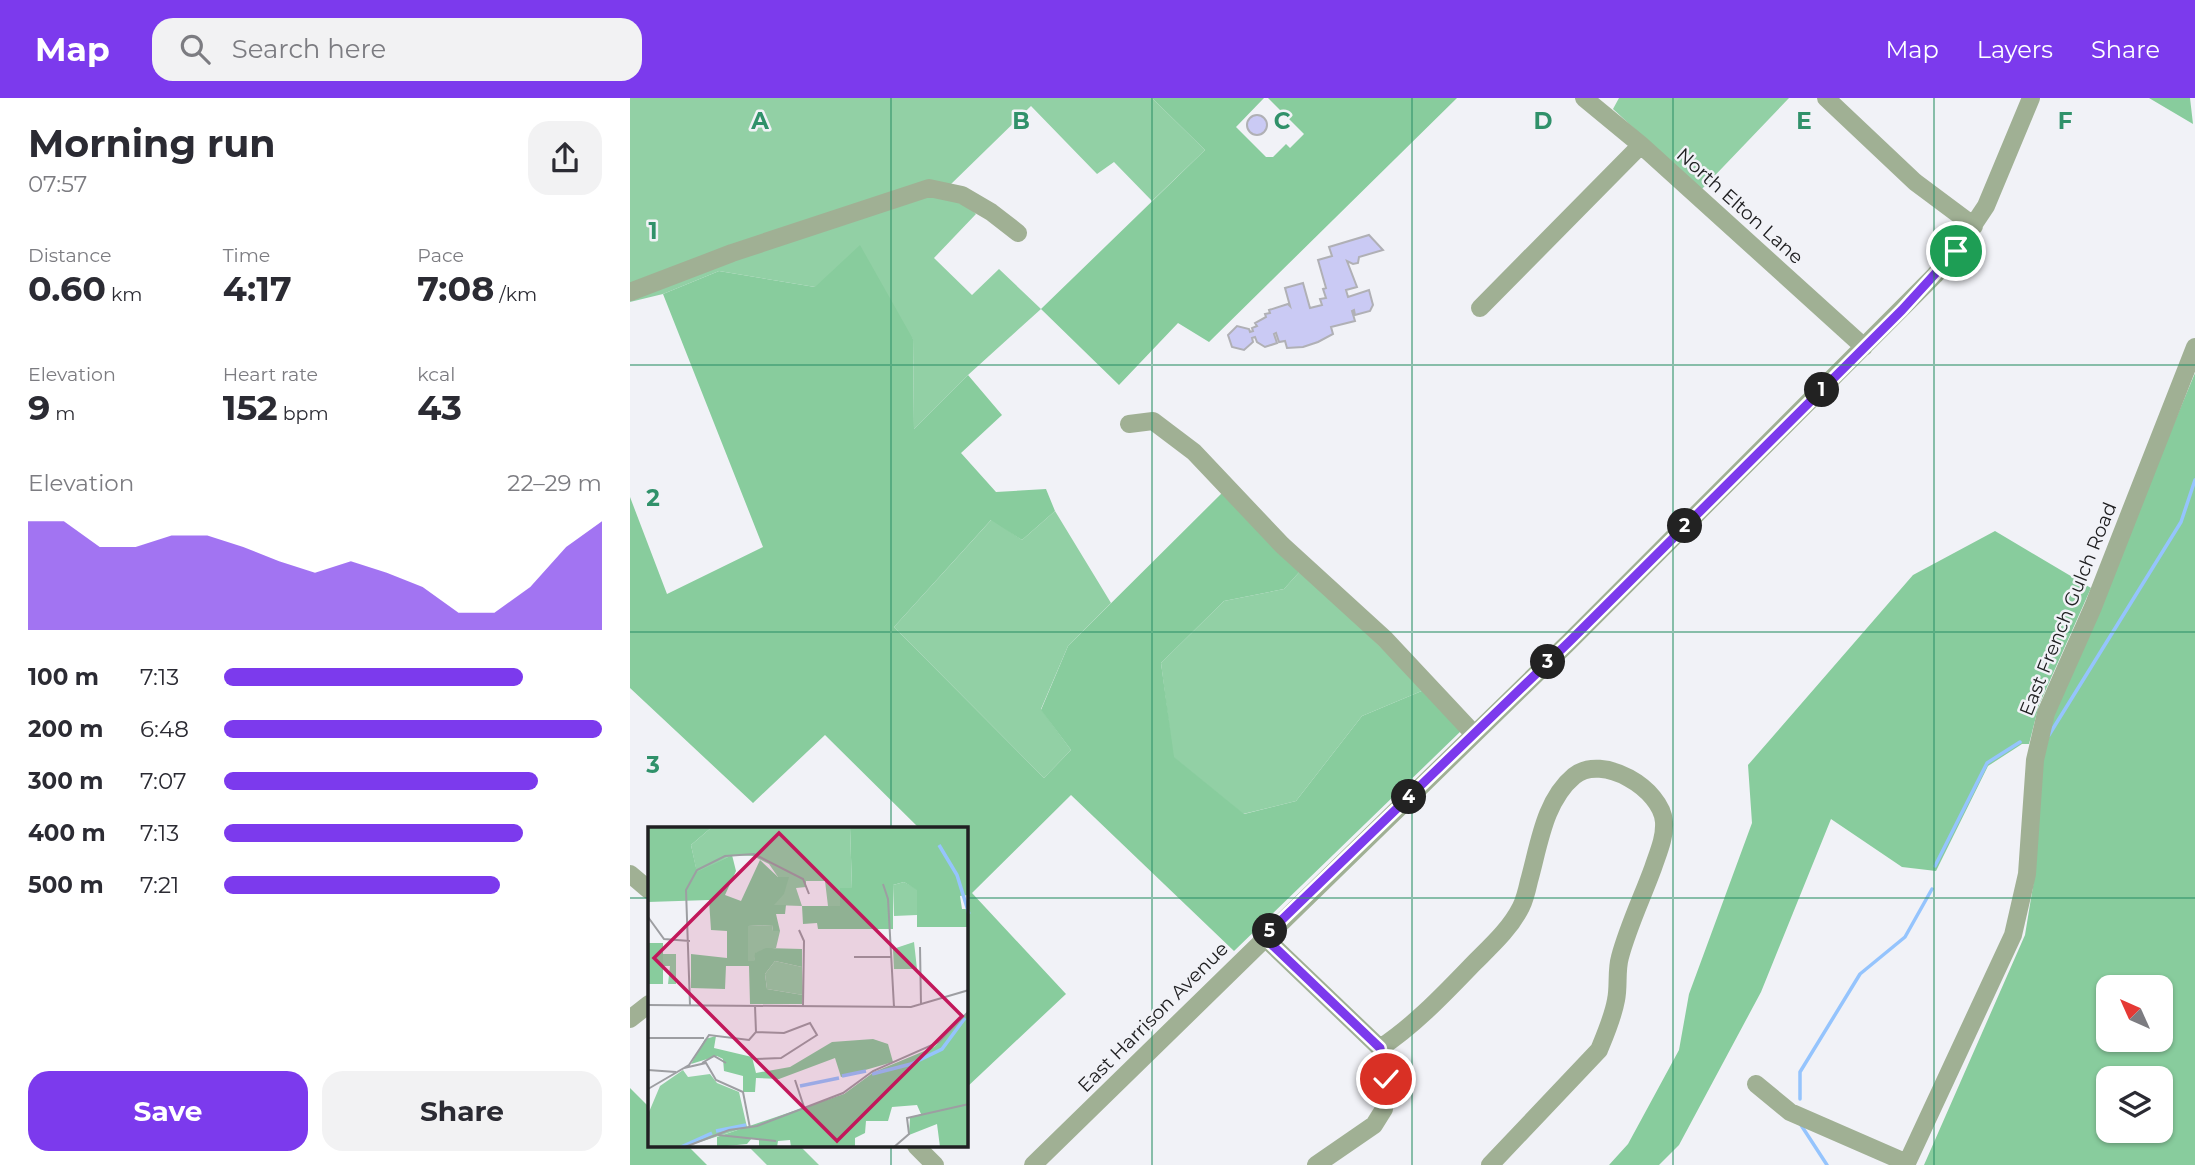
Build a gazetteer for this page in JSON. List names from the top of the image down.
{
  "streets": {
    "street": ["North Elton Lane", "East French Gulch Road", "East Harrison Avenue"]
  },
  "crossings": [
    ["North Elton Lane", "East Harrison Avenue"]
  ],
  "north": "top left",
  "page": {
    "header": "Map",
    "search": "Search here",
    "nav": ["Map", "Layers", "Share"],
    "heading": ["Morning run", "07:57"],
    "stats": [
      ["Distance", "0.60 km"],
      ["Time", "4:17"],
      ["Pace", "7:08 /km"],
      ["Elevation", "9 m"],
      ["Heart rate", "152 bpm"],
      ["kcal", "43"]
    ],
    "pins": [
      "1",
      "2",
      "3",
      "4",
      "5"
    ],
    "chart": ["Elevation", "22–29 m"],
    "list": [
      {
        "name": "100 m",
        "note": "7:13"
      },
      {
        "name": "200 m",
        "note": "6:48"
      },
      {
        "name": "300 m",
        "note": "7:07"
      },
      {
        "name": "400 m",
        "note": "7:13"
      },
      {
        "name": "500 m",
        "note": "7:21"
      }
    ],
    "buttons": ["Save", "Share"]
  },
  "grid": {
    "columns": [
      "A",
      "B",
      "C",
      "D",
      "E",
      "F"
    ],
    "rows": ["1", "2", "3"]
  }
}
